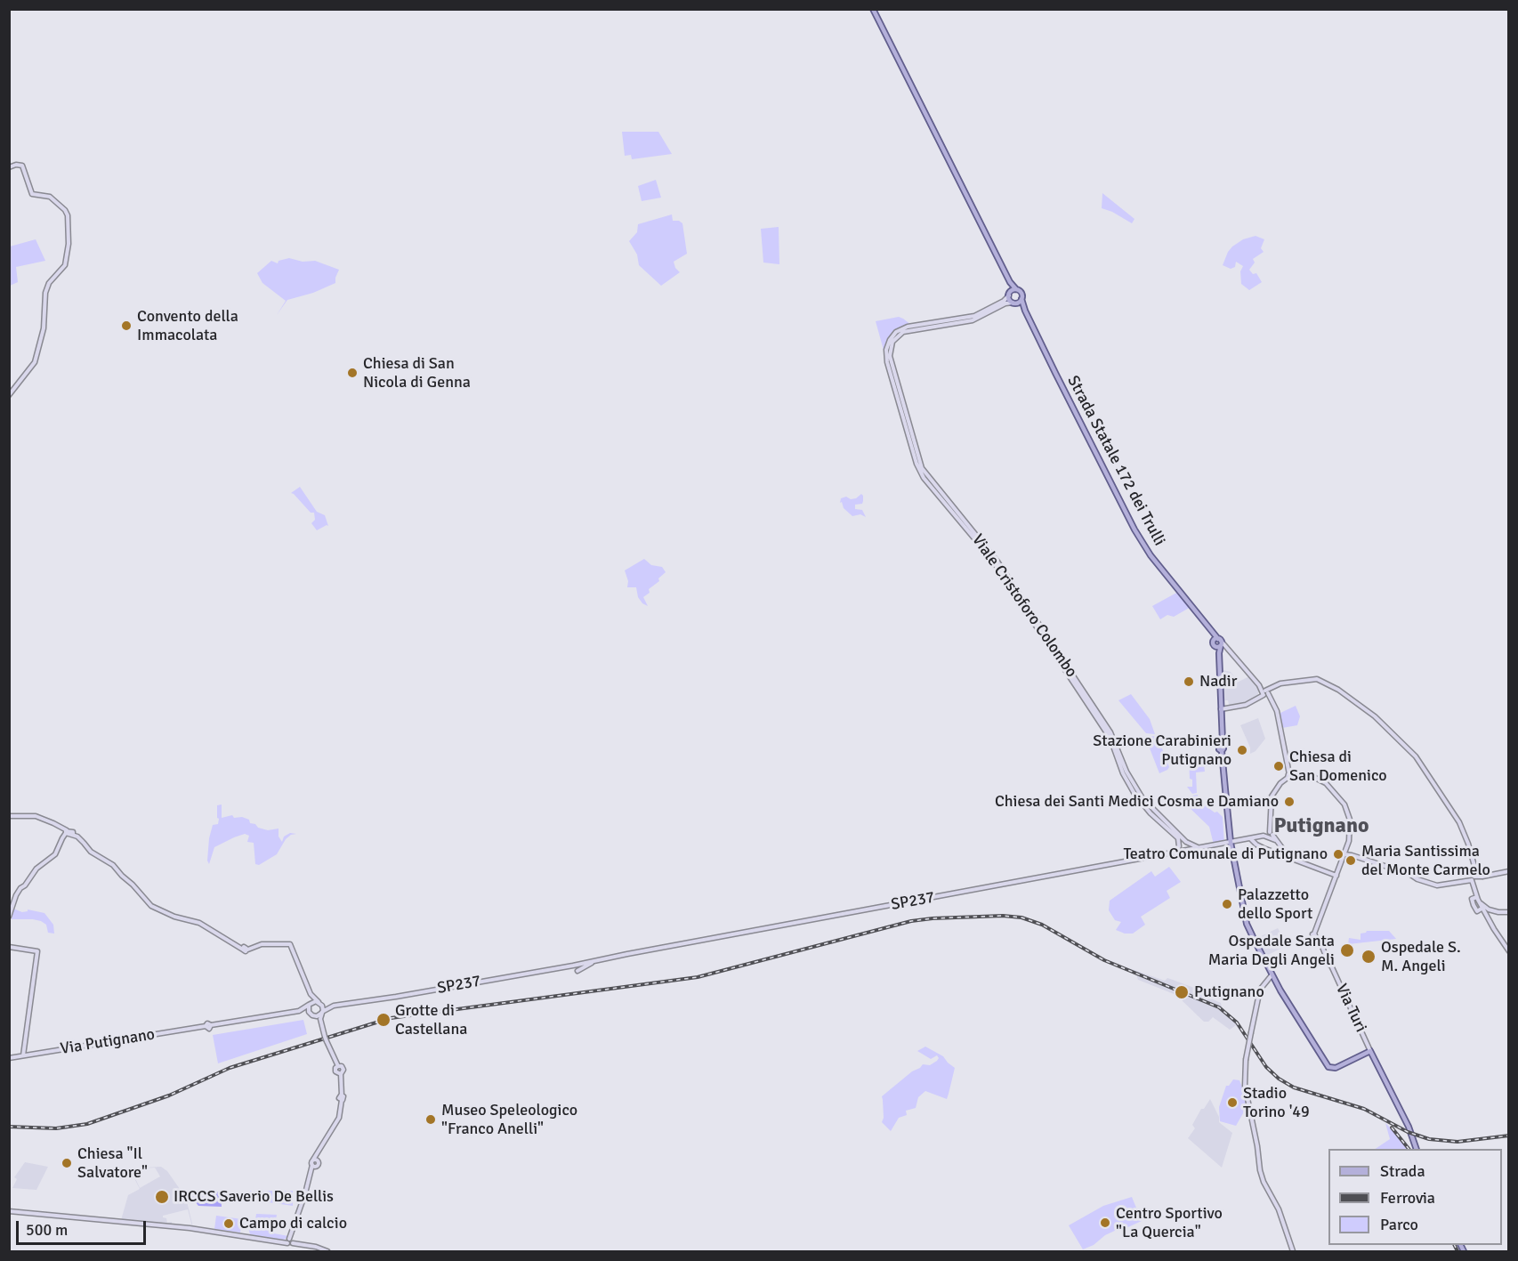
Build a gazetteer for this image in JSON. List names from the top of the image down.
{
  "streets": {
    "main road": [
      "Strada Statale 172 dei Trulli",
      "Viale Cristoforo Colombo",
      "SP237",
      "Via Turi",
      "Via Putignano"
    ]
  },
  "crossings": [
    ["Strada Statale 172 dei Trulli", "Viale Cristoforo Colombo"],
    ["Viale Cristoforo Colombo", "SP237"],
    ["SP237", "Via Turi"],
    ["SP237", "Via Putignano"]
  ],
  "districts": ["Putignano"],
  "places": [
    "Convento della Immacolata",
    "Chiesa di San Nicola di Genna",
    "Nadir",
    "Stazione Carabinieri Putignano",
    "Chiesa di San Domenico",
    "Chiesa dei Santi Medici Cosma e Damiano",
    "Teatro Comunale di Putignano",
    "Maria Santissima del Monte Carmelo",
    "Palazzetto dello Sport",
    "Ospedale Santa Maria Degli Angeli",
    "Ospedale S. M. Angeli",
    "Putignano",
    "Grotte di Castellana",
    "Stadio Torino '49",
    "Museo Speleologico \"Franco Anelli\"",
    "Chiesa \"Il Salvatore\"",
    "IRCCS Saverio De Bellis",
    "Centro Sportivo \"La Quercia\"",
    "Campo di calcio"
  ],
  "legend": ["Strada", "Ferrovia", "Parco"],
  "scale_bar": "500 m"
}
